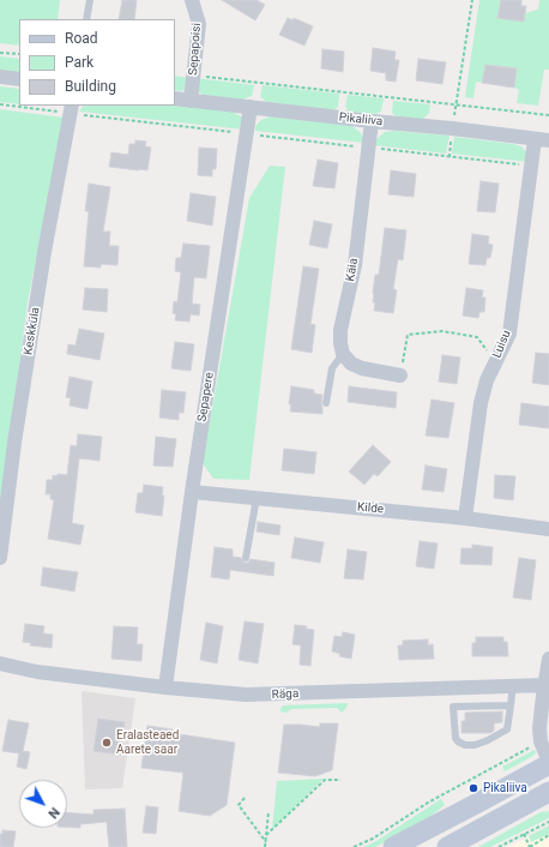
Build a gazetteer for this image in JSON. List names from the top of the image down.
{
  "streets": {
    "street": [
      "Sepapoisi",
      "Pikaliiva",
      "Käia",
      "Keskküla",
      "Luisu",
      "Sepapere",
      "Kilde",
      "Räga"
    ]
  },
  "crossings": [
    ["Sepapoisi", "Pikaliiva"],
    ["Pikaliiva", "Käia"],
    ["Pikaliiva", "Luisu"],
    ["Pikaliiva", "Sepapere"],
    ["Luisu", "Kilde"],
    ["Sepapere", "Kilde"],
    ["Sepapere", "Räga"]
  ],
  "places": ["Eralasteaed Aarete saar", "Pikaliiva"],
  "legend": ["Road", "Park", "Building"],
  "north": "bottom right"
}
